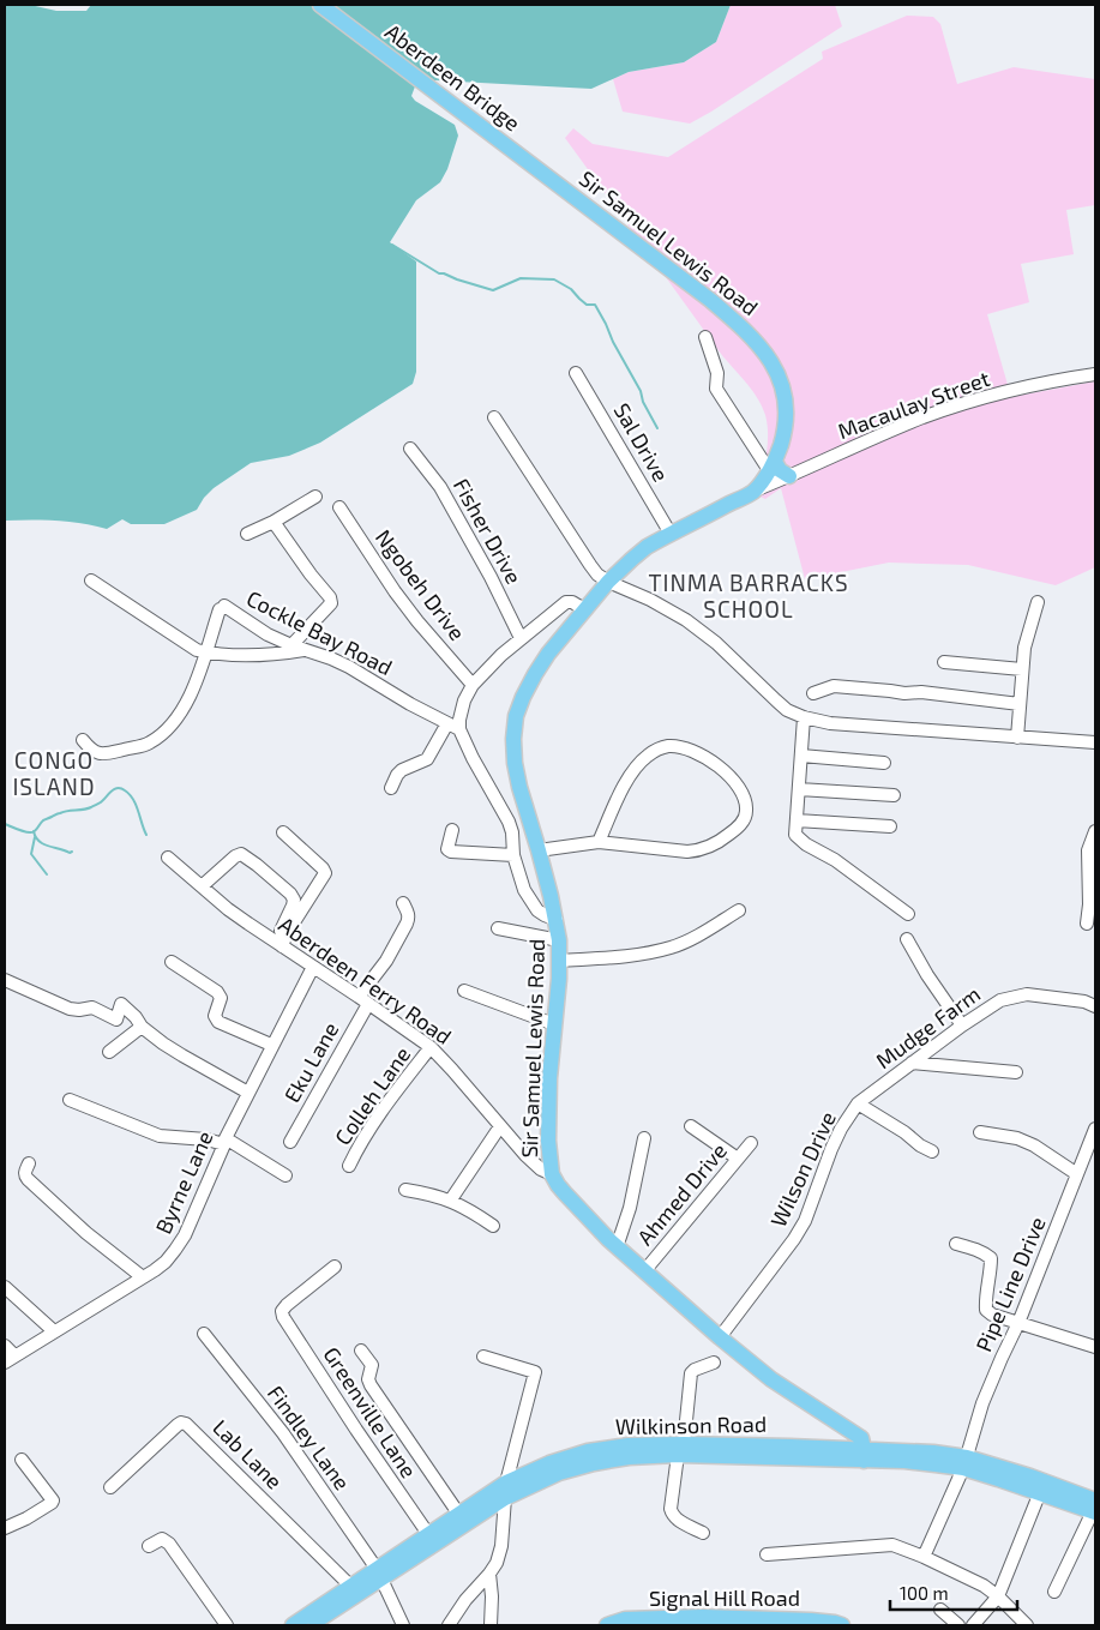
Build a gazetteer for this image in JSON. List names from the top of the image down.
{
  "streets": {
    "main road": [
      "Aberdeen Bridge",
      "Sir Samuel Lewis Road",
      "Wilkinson Road",
      "Signal Hill Road"
    ],
    "street": [
      "Macaulay Street",
      "Sal Drive",
      "Fisher Drive",
      "Ngobeh Drive",
      "Cockle Bay Road",
      "Aberdeen Ferry Road",
      "Mudge Farm",
      "Eku Lane",
      "Colleh Lane",
      "Wilson Drive",
      "Byrne Lane",
      "Ahmed Drive",
      "Pipe Line Drive",
      "Greenville Lane",
      "Findley Lane",
      "Lab Lane"
    ]
  },
  "crossings": [
    ["Aberdeen Bridge", "Sir Samuel Lewis Road"],
    ["Sir Samuel Lewis Road", "Macaulay Street"],
    ["Sir Samuel Lewis Road", "Sal Drive"],
    ["Sir Samuel Lewis Road", "Aberdeen Ferry Road"],
    ["Sir Samuel Lewis Road", "Wilson Drive"],
    ["Sir Samuel Lewis Road", "Ahmed Drive"],
    ["Sir Samuel Lewis Road", "Wilkinson Road"],
    ["Aberdeen Ferry Road", "Eku Lane"],
    ["Aberdeen Ferry Road", "Colleh Lane"],
    ["Aberdeen Ferry Road", "Byrne Lane"],
    ["Mudge Farm", "Wilson Drive"],
    ["Pipe Line Drive", "Wilkinson Road"],
    ["Greenville Lane", "Wilkinson Road"],
    ["Wilkinson Road", "Findley Lane"],
    ["Wilkinson Road", "Lab Lane"]
  ],
  "districts": ["TINMA BARRACKS SCHOOL", "CONGO ISLAND"],
  "scale_bar": "100 m"
}
